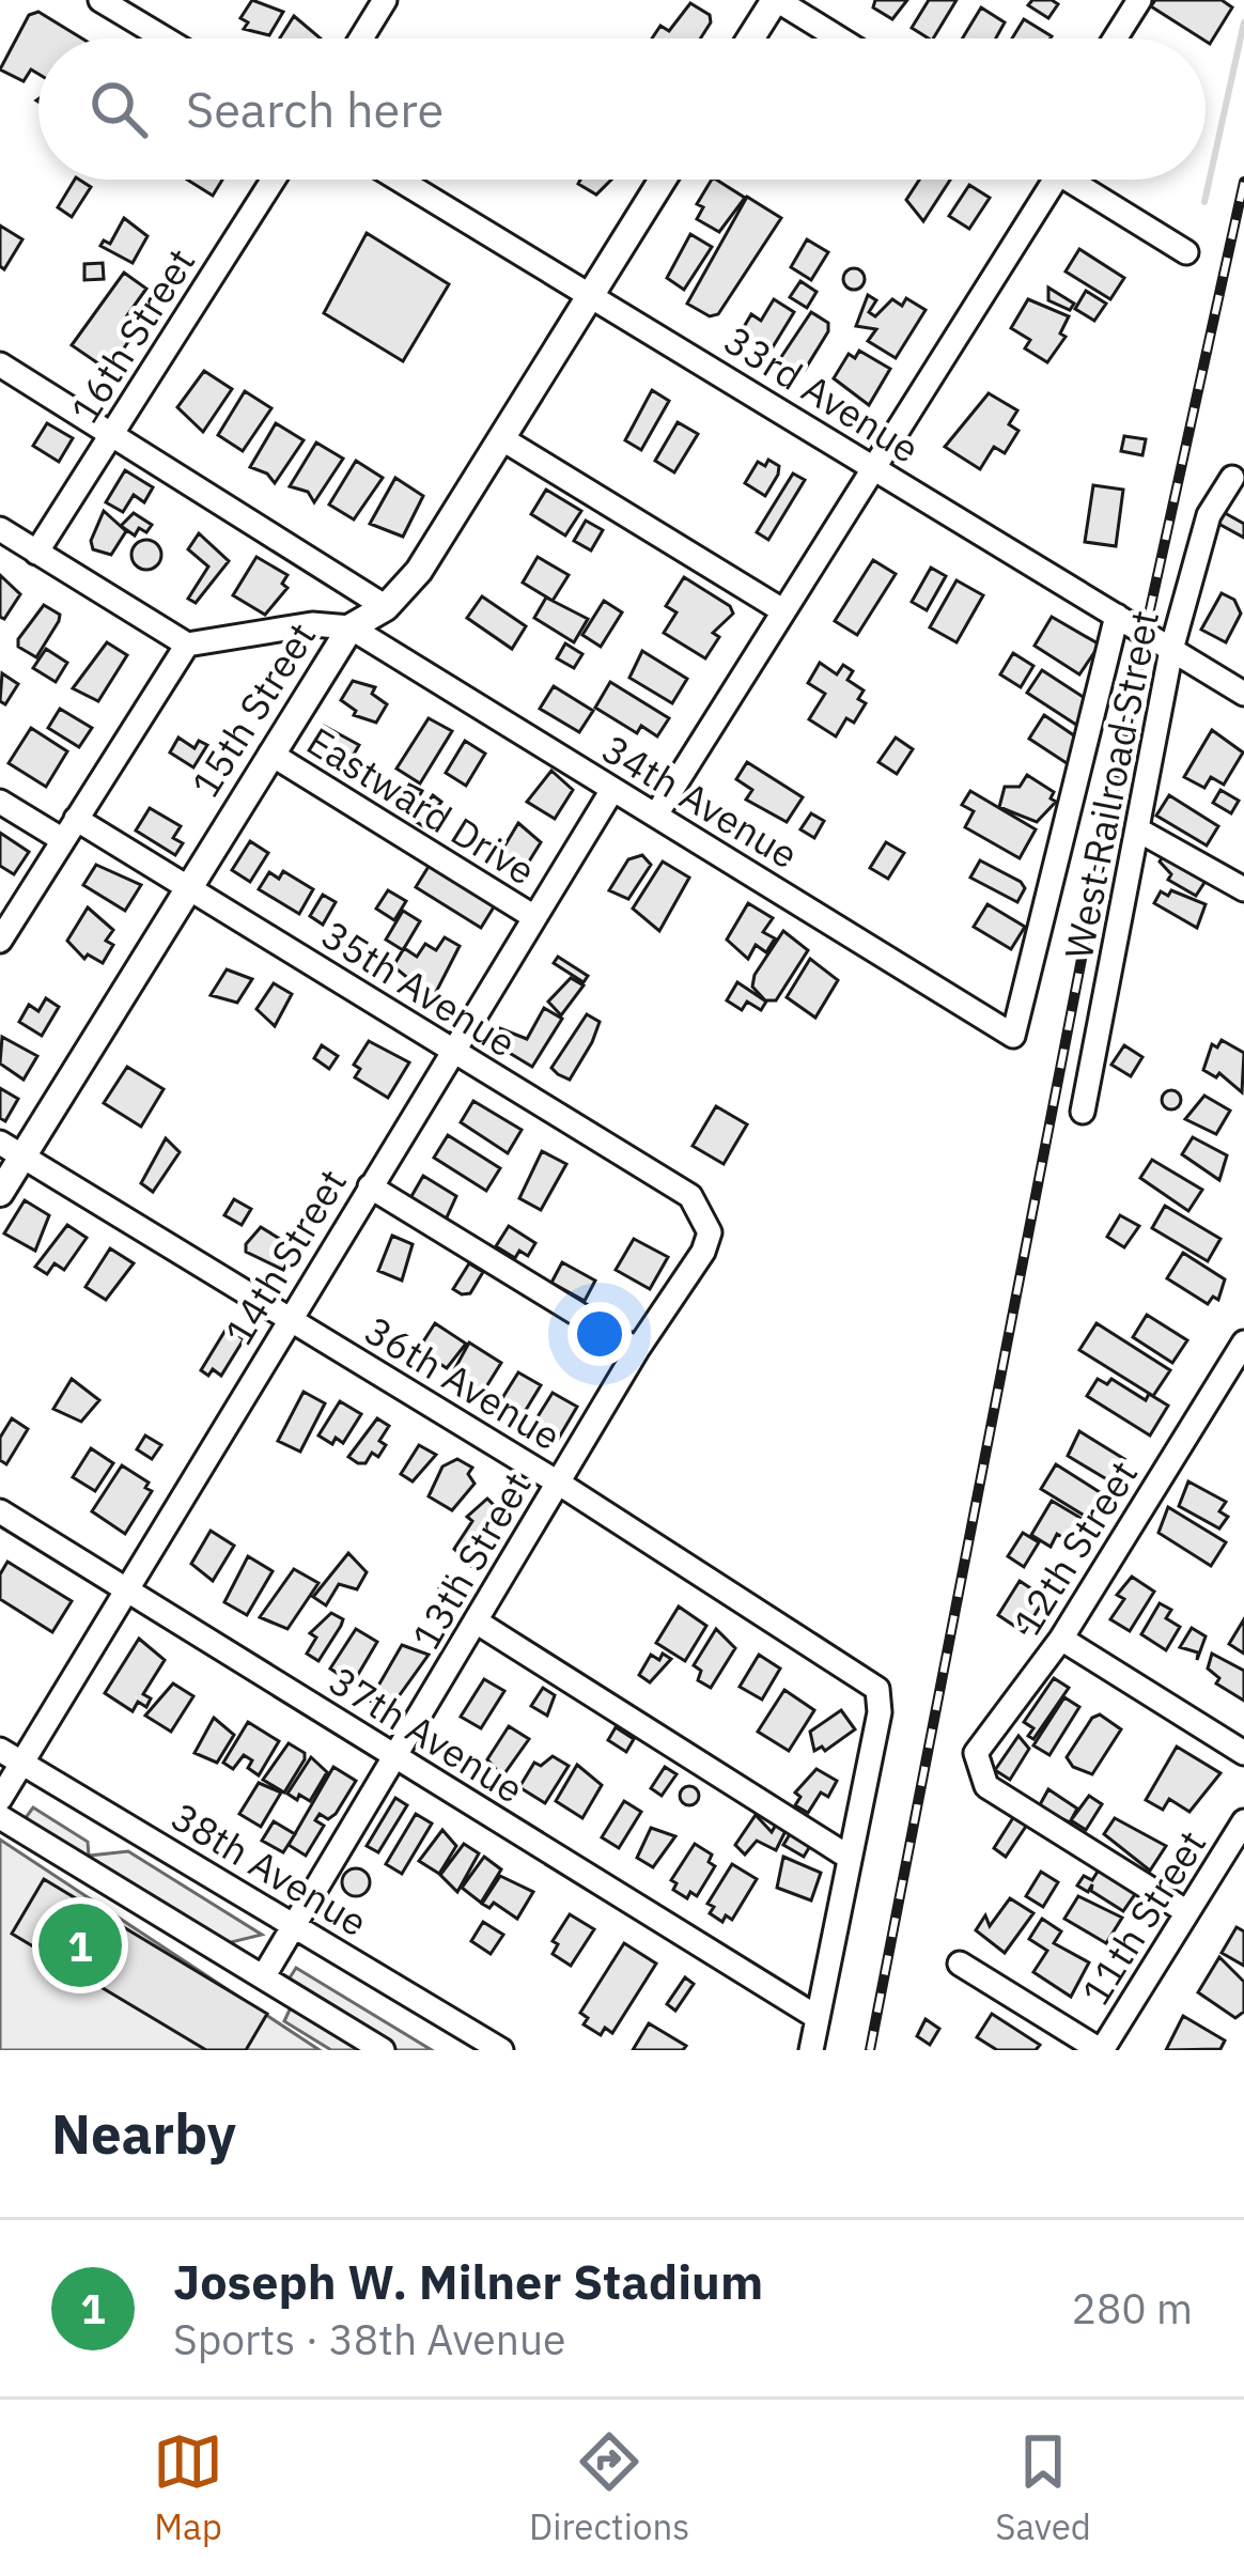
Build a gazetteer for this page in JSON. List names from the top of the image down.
{
  "streets": {
    "main road": ["15th Street"],
    "street": [
      "16th Street",
      "33rd Avenue",
      "West Railroad Street",
      "34th Avenue",
      "Eastward Drive",
      "35th Avenue",
      "14th Street",
      "36th Avenue",
      "12th Street",
      "13th Street",
      "37th Avenue",
      "38th Avenue",
      "11th Street"
    ]
  },
  "crossings": [
    ["33rd Avenue", "15th Street"],
    ["33rd Avenue", "West Railroad Street"],
    ["15th Street", "34th Avenue"],
    ["15th Street", "Eastward Drive"],
    ["15th Street", "35th Avenue"],
    ["15th Street", "36th Avenue"],
    ["West Railroad Street", "34th Avenue"],
    ["34th Avenue", "14th Street"],
    ["Eastward Drive", "14th Street"],
    ["35th Avenue", "14th Street"],
    ["35th Avenue", "13th Street"],
    ["14th Street", "36th Avenue"],
    ["14th Street", "37th Avenue"],
    ["14th Street", "38th Avenue"],
    ["36th Avenue", "13th Street"],
    ["12th Street", "11th Street"],
    ["13th Street", "37th Avenue"],
    ["13th Street", "38th Avenue"]
  ],
  "page": {
    "search": "Search here",
    "pins": "1",
    "heading": "Nearby",
    "list": [
      {
        "mark": "1",
        "name": "Joseph W. Milner Stadium",
        "note": "Sports · 38th Avenue",
        "value": "280 m"
      }
    ],
    "nav": ["Map", "Directions", "Saved"]
  }
}
